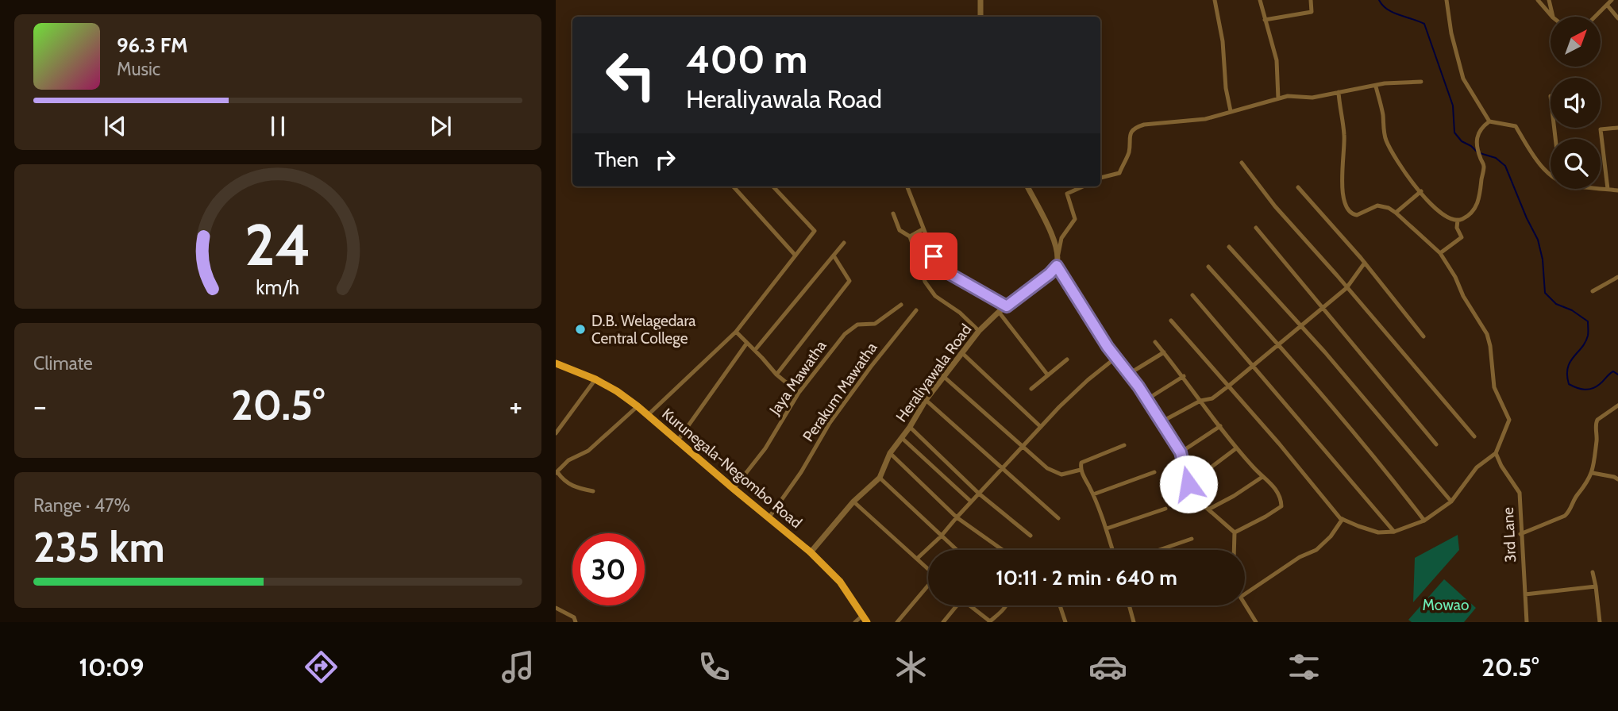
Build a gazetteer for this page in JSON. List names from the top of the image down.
{
  "streets": {
    "main road": ["Kurunegala-Negombo Road"],
    "street": [
      "Heraliyawala Road",
      "Jaya Mawatha",
      "Perakum Mawatha",
      "3rd Lane"
    ]
  },
  "crossings": [
    ["Heraliyawala Road", "Kurunegala-Negombo Road"],
    ["Jaya Mawatha", "Kurunegala-Negombo Road"],
    ["Perakum Mawatha", "Kurunegala-Negombo Road"]
  ],
  "parks": ["Mowao"],
  "places": ["D.B. Welagedara Central College"],
  "north": "top right",
  "page": {
    "turn": ["400 m", "Heraliyawala Road"],
    "song": ["96.3 FM", "Music"],
    "then": "Then",
    "tile": [
      "Climate",
      ["Range · 47%", "235 km"]
    ],
    "heat": ["−", "20.5°", "+"],
    "limit": "30",
    "trip": "10:11 · 2 min · 640 m",
    "tabs": ["10:09", "20.5°"],
    "gauge": ["24", "km/h"]
  }
}
